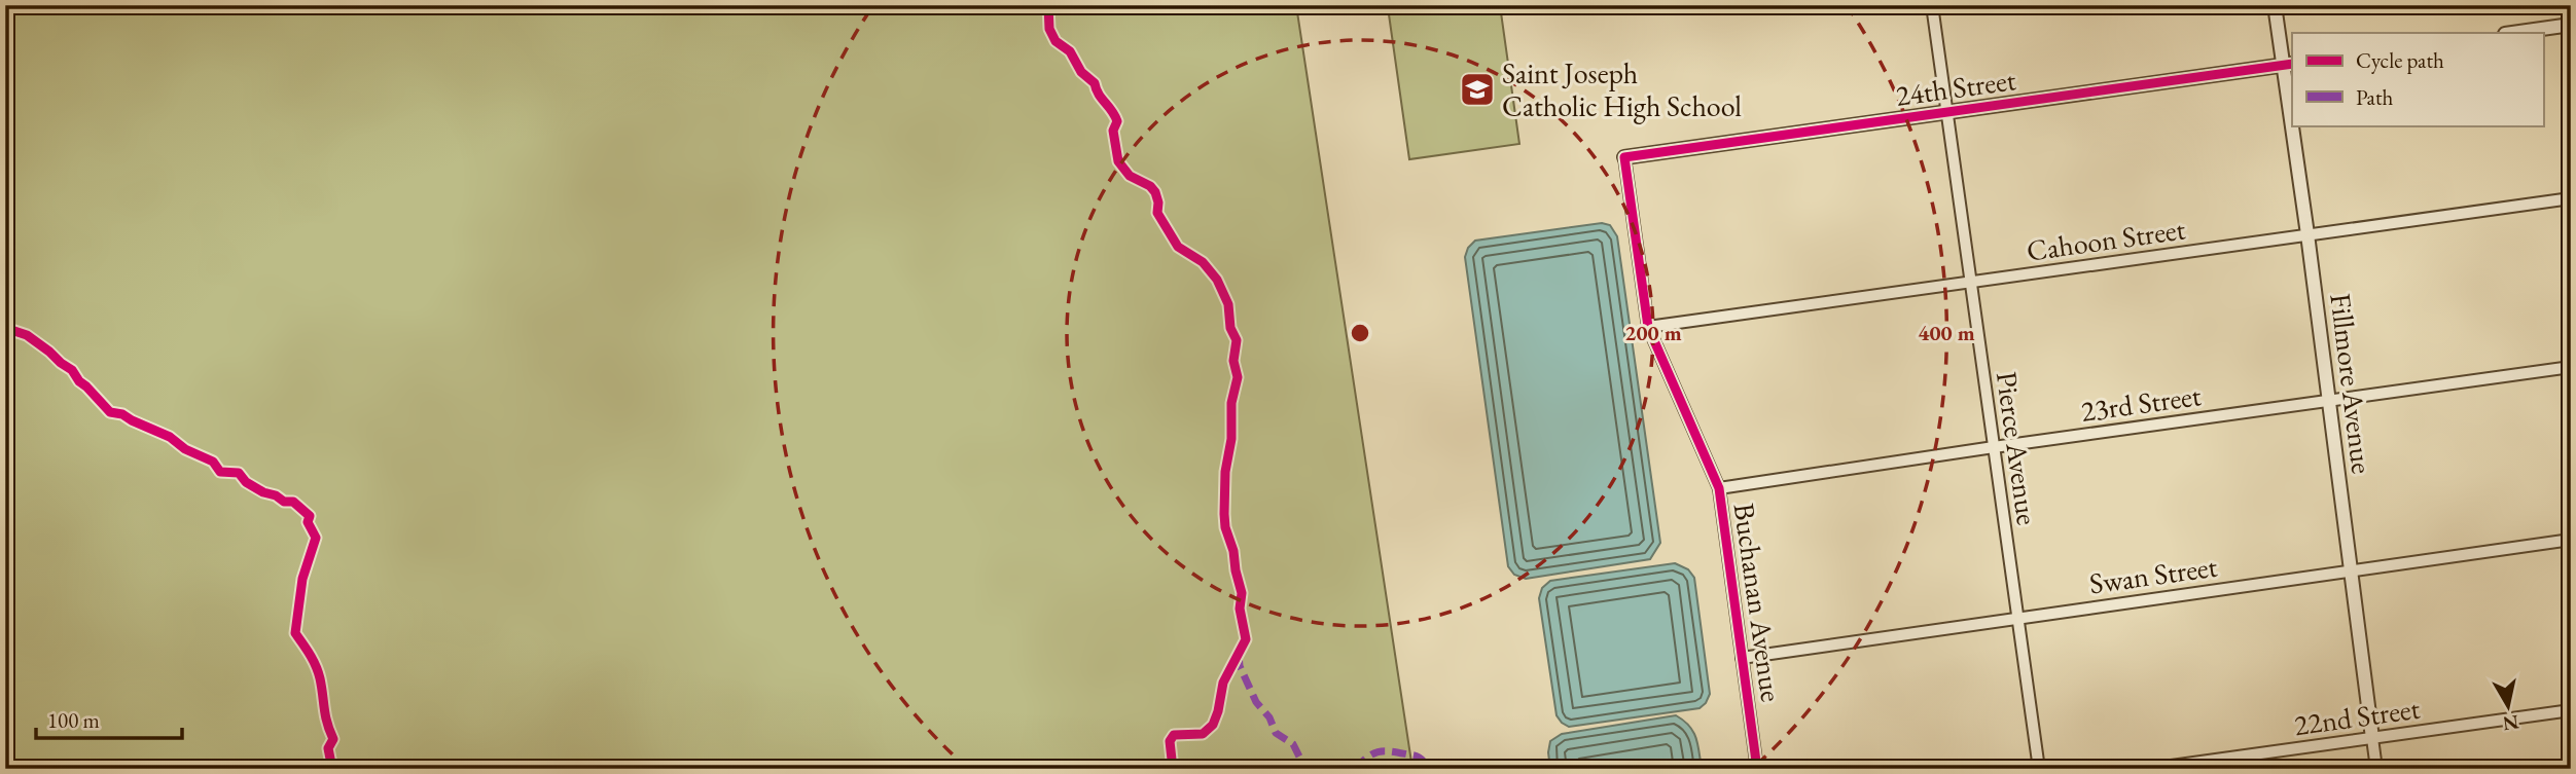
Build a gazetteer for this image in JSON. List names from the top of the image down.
{
  "streets": {
    "street": [
      "24th Street",
      "Cahoon Street",
      "Fillmore Avenue",
      "23rd Street",
      "Pierce Avenue",
      "Swan Street",
      "Buchanan Avenue",
      "22nd Street"
    ]
  },
  "crossings": [
    ["24th Street", "Fillmore Avenue"],
    ["24th Street", "Pierce Avenue"],
    ["24th Street", "Buchanan Avenue"],
    ["Cahoon Street", "Fillmore Avenue"],
    ["Cahoon Street", "Pierce Avenue"],
    ["Cahoon Street", "Buchanan Avenue"],
    ["Fillmore Avenue", "23rd Street"],
    ["Fillmore Avenue", "Swan Street"],
    ["Fillmore Avenue", "22nd Street"],
    ["23rd Street", "Pierce Avenue"],
    ["23rd Street", "Buchanan Avenue"],
    ["Pierce Avenue", "Swan Street"],
    ["Swan Street", "Buchanan Avenue"]
  ],
  "places": {
    "school or university": ["Saint Joseph Catholic High School"]
  },
  "legend": ["Cycle path", "Path"],
  "scale_bar": "100 m",
  "north": "bottom",
  "rings": ["200 m", "400 m"]
}
